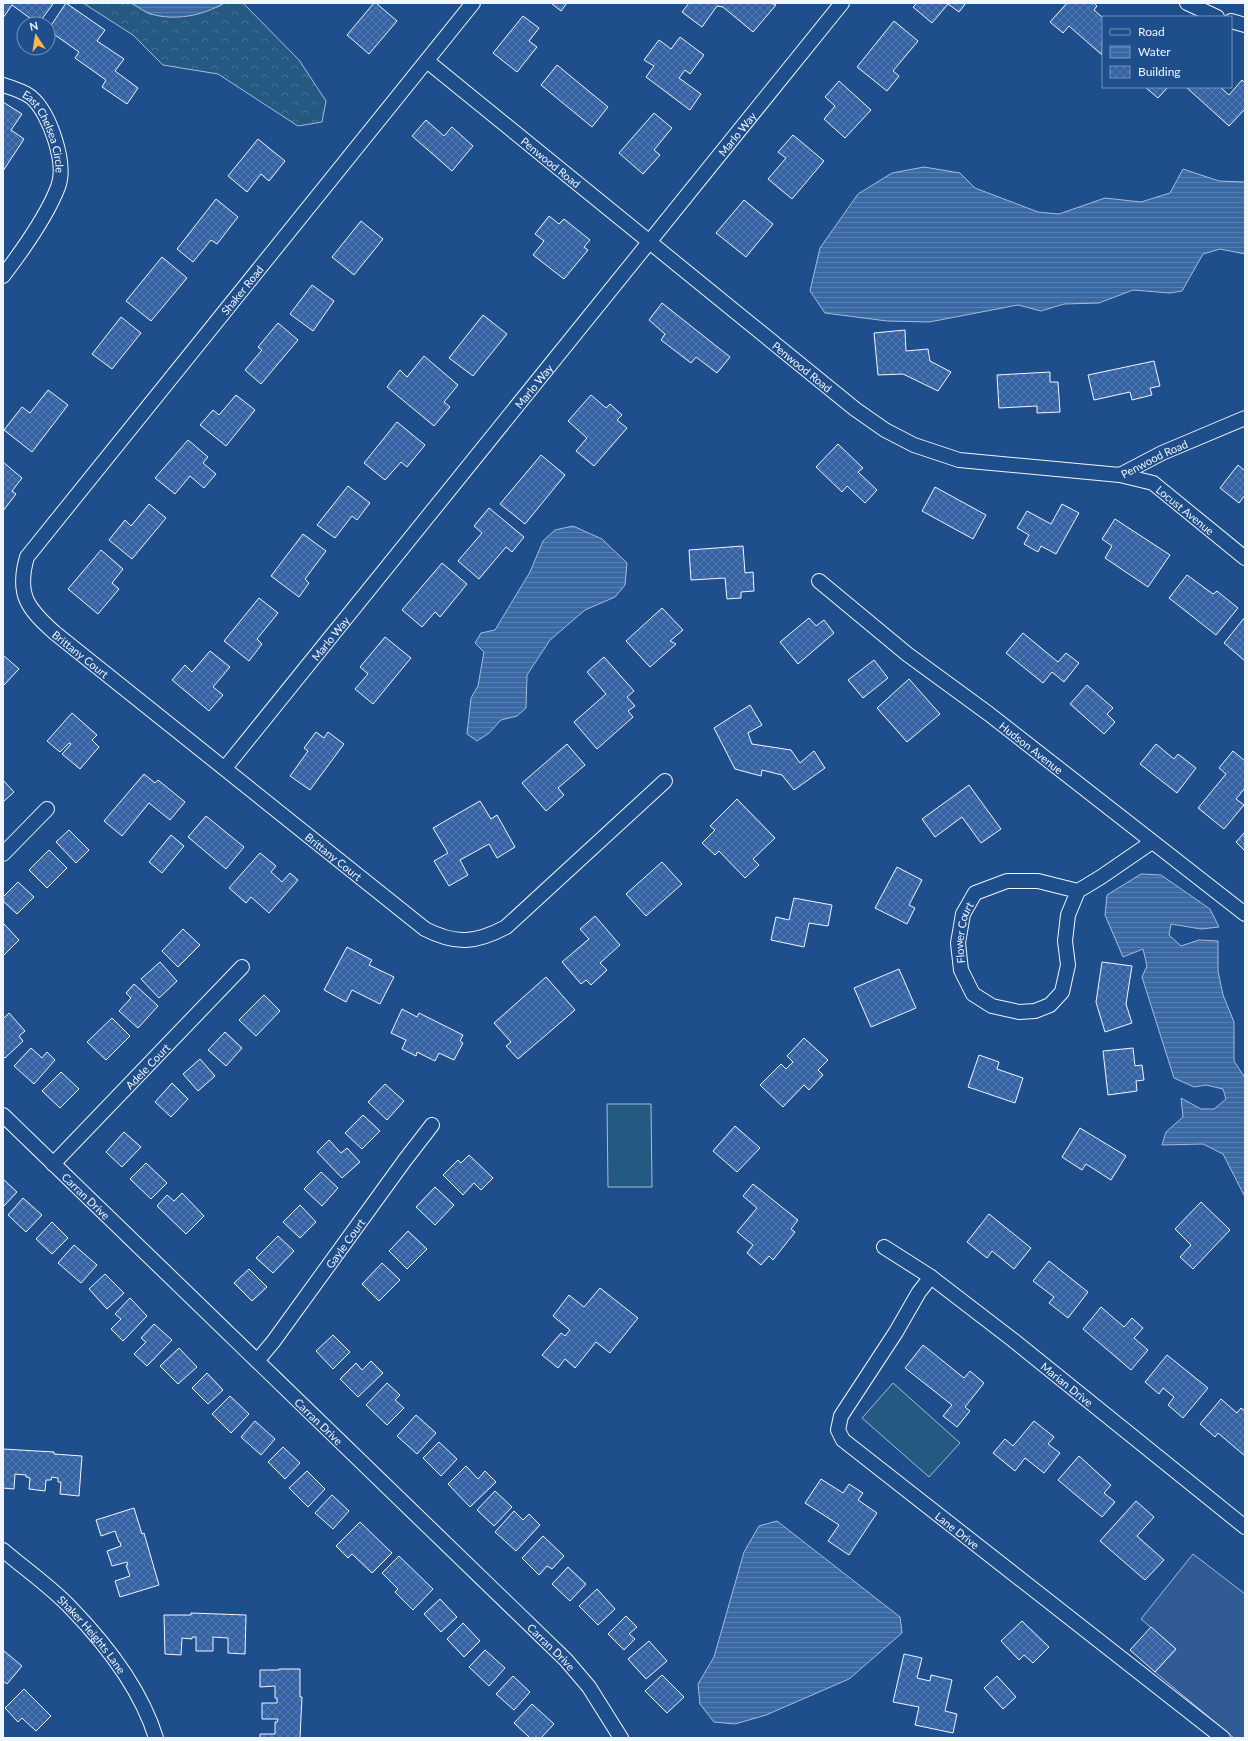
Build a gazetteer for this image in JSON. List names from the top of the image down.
{
  "streets": {
    "street": [
      "Marlo Way",
      "East Chelsea Circle",
      "Penwood Road",
      "Shaker Road",
      "Locust Avenue",
      "Brittany Court",
      "Hudson Avenue",
      "Flower Court",
      "Adele Court",
      "Carran Drive",
      "Gayle Court",
      "Marian Drive",
      "Lane Drive",
      "Shaker Heights Lane"
    ]
  },
  "crossings": [
    ["Marlo Way", "Penwood Road"],
    ["Marlo Way", "Brittany Court"],
    ["Penwood Road", "Shaker Road"],
    ["Penwood Road", "Locust Avenue"],
    ["Shaker Road", "Brittany Court"],
    ["Adele Court", "Carran Drive"],
    ["Carran Drive", "Gayle Court"],
    ["Marian Drive", "Lane Drive"]
  ],
  "legend": ["Road", "Water", "Building"],
  "north": "top"
}
